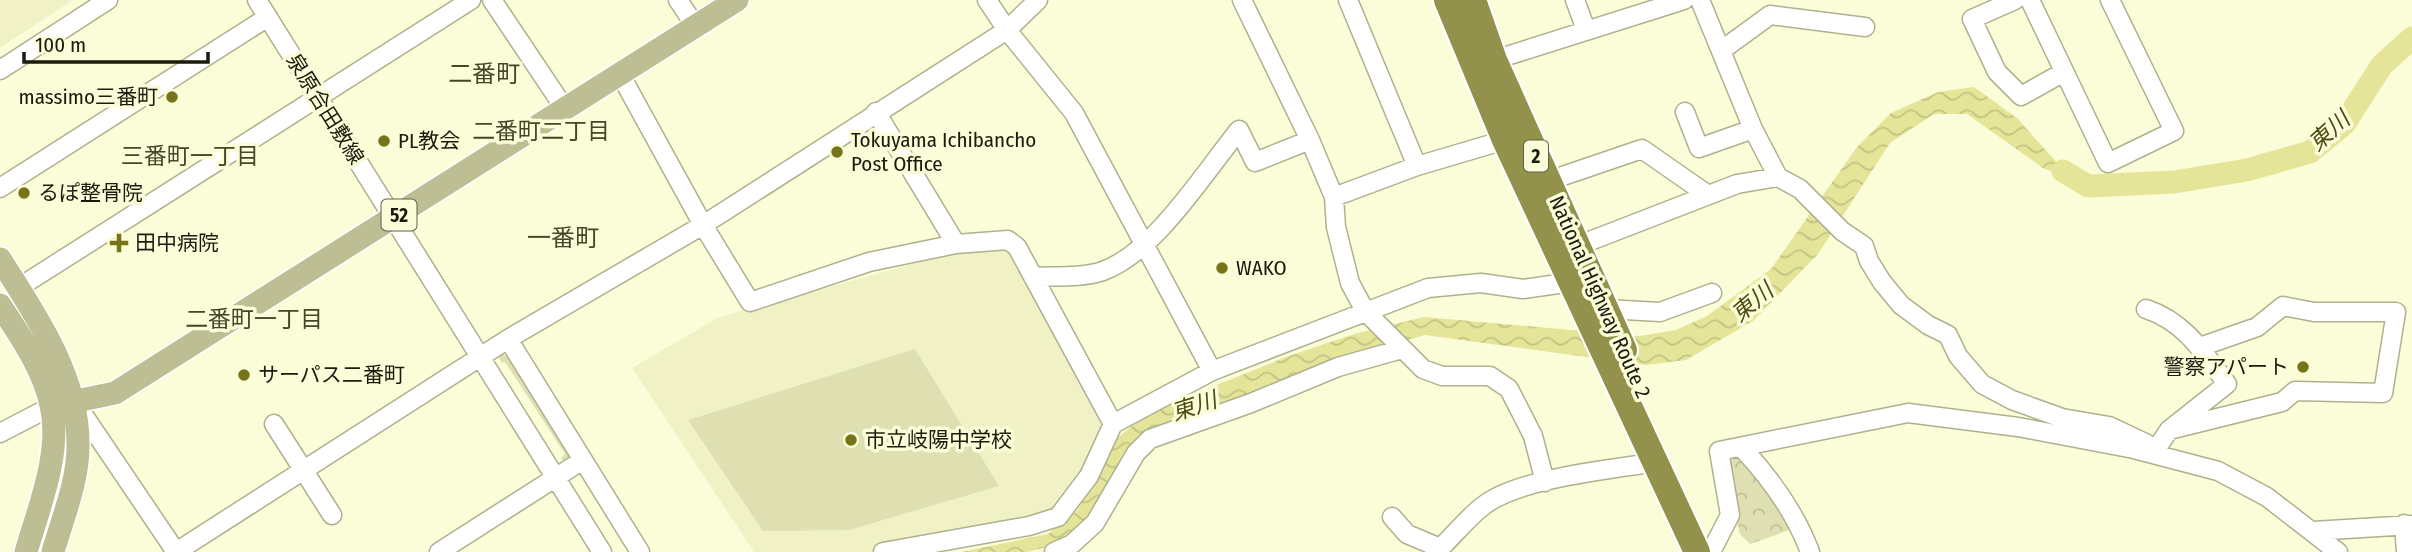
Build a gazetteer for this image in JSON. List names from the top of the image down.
{
  "streets": {
    "highway": ["2", "National Highway Route 2"],
    "main road": ["52"],
    "street": ["泉原合田敷線"]
  },
  "crossings": [
    ["泉原合田敷線", "52"],
    ["2", "National Highway Route 2"]
  ],
  "districts": [
    "二番町",
    "二番町二丁目",
    "三番町一丁目",
    "一番町",
    "二番町一丁目"
  ],
  "water": ["東川"],
  "places": {
    "other": [
      "massimo三番町",
      "PL教会",
      "Tokuyama Ichibancho Post Office",
      "るぽ整骨院",
      "WAKO",
      "警察アパート",
      "サーパス二番町",
      "市立岐陽中学校"
    ],
    "health": ["田中病院"]
  },
  "scale_bar": "100 m"
}
